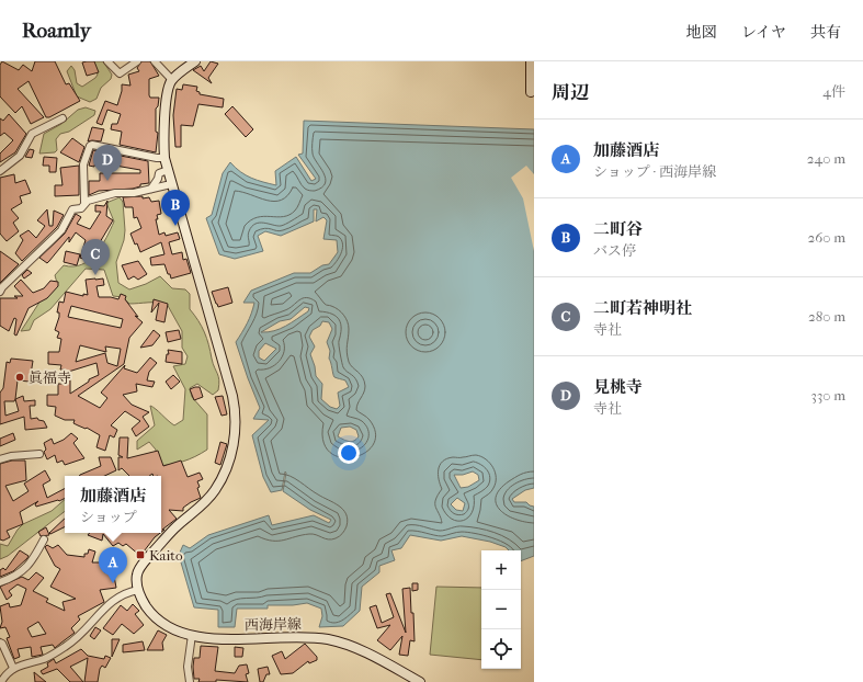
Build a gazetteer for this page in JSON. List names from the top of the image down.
{
  "streets": {
    "street": ["西海岸線"]
  },
  "places": {
    "other": ["眞福寺"],
    "transit": ["Kaito"]
  },
  "page": {
    "header": "Roamly",
    "nav": ["地図", "レイヤ", "共有"],
    "heading": ["周辺", "4件"],
    "list": [
      {
        "mark": "A",
        "name": "加藤酒店",
        "note": "ショップ · 西海岸線",
        "value": "240 m"
      },
      {
        "mark": "B",
        "name": "二町谷",
        "note": "バス停",
        "value": "260 m"
      },
      {
        "mark": "C",
        "name": "二町若神明社",
        "note": "寺社",
        "value": "280 m"
      },
      {
        "mark": "D",
        "name": "見桃寺",
        "note": "寺社",
        "value": "330 m"
      }
    ],
    "pins": [
      "D",
      "B",
      "C",
      "A"
    ],
    "popup": ["加藤酒店", "ショップ"],
    "map_buttons": ["+", "−"]
  }
}
